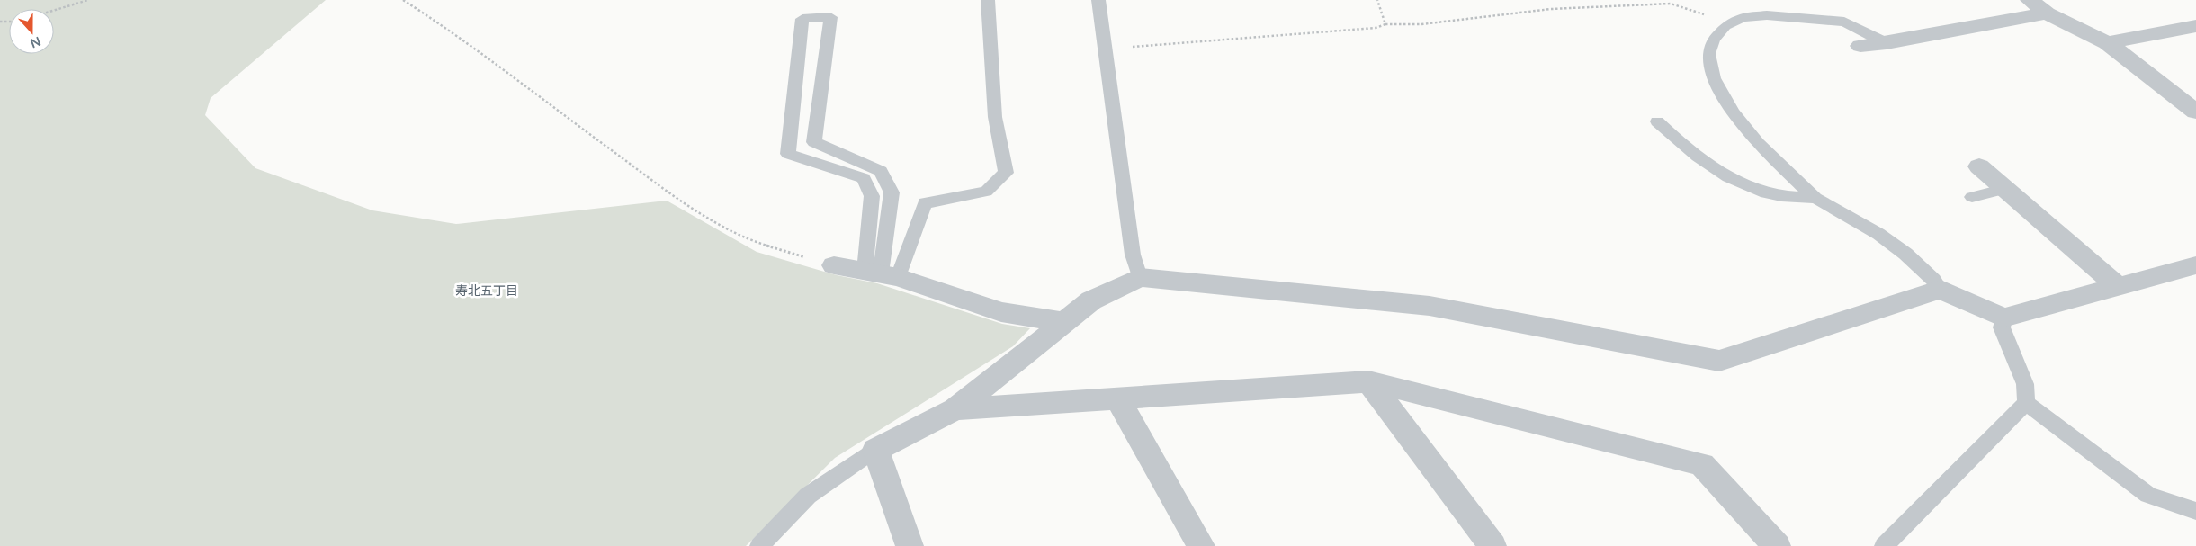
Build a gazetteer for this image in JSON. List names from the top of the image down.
{
  "districts": ["寿北五丁目"],
  "north": "bottom"
}
